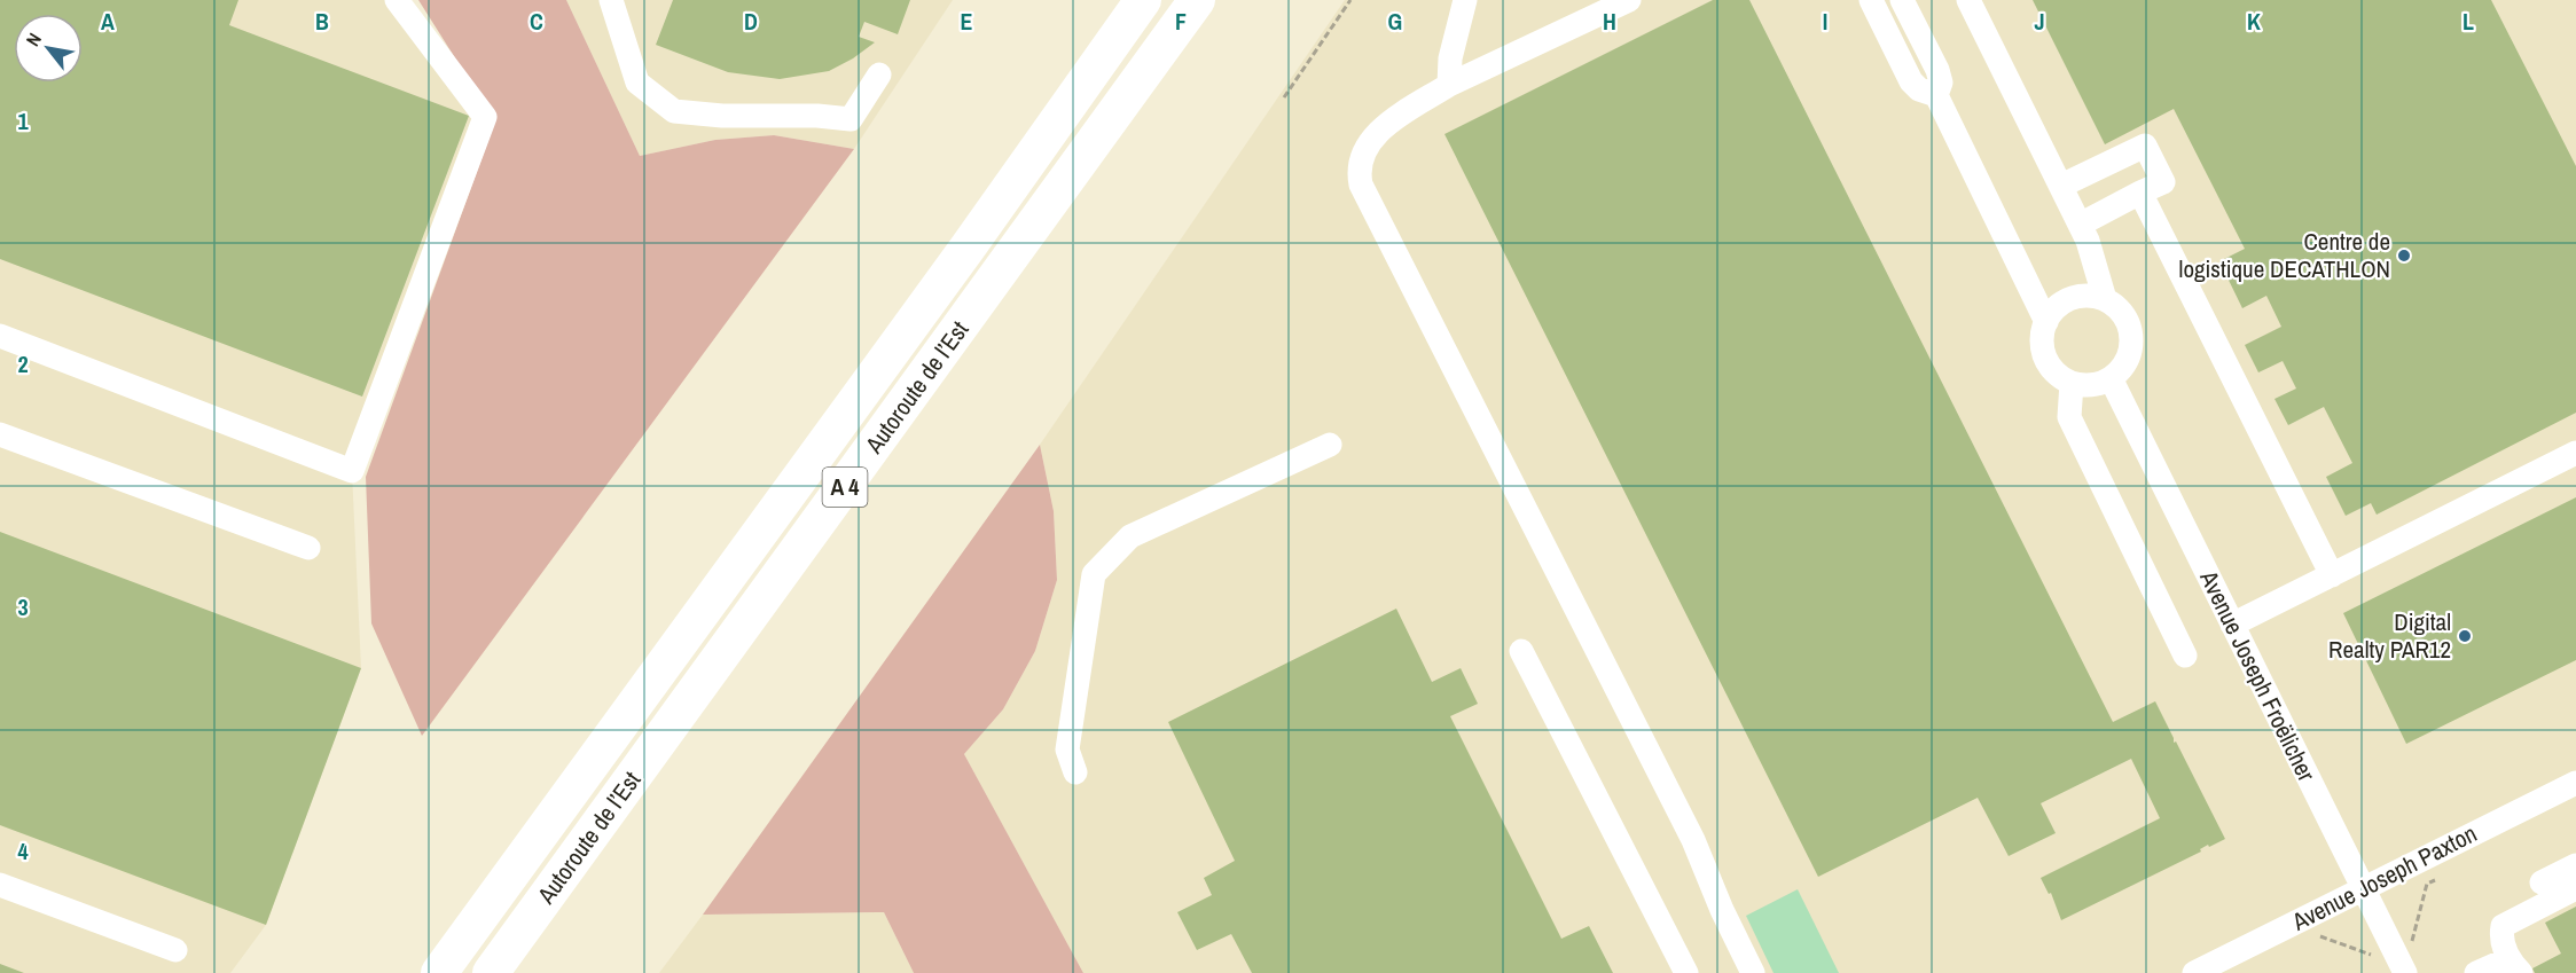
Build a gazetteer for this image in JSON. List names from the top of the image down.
{
  "streets": {
    "highway": ["Autoroute de l’Est", "A 4"],
    "street": ["Avenue Joseph Froëlicher", "Avenue Joseph Paxton"]
  },
  "crossings": [
    ["Avenue Joseph Froëlicher", "Avenue Joseph Paxton"]
  ],
  "places": ["Centre de logistique DECATHLON", "Digital Realty PAR12"],
  "north": "top left",
  "grid": {
    "columns": [
      "A",
      "B",
      "C",
      "D",
      "E",
      "F",
      "G",
      "H",
      "I",
      "J",
      "K",
      "L"
    ],
    "rows": [
      "1",
      "2",
      "3",
      "4"
    ]
  }
}
